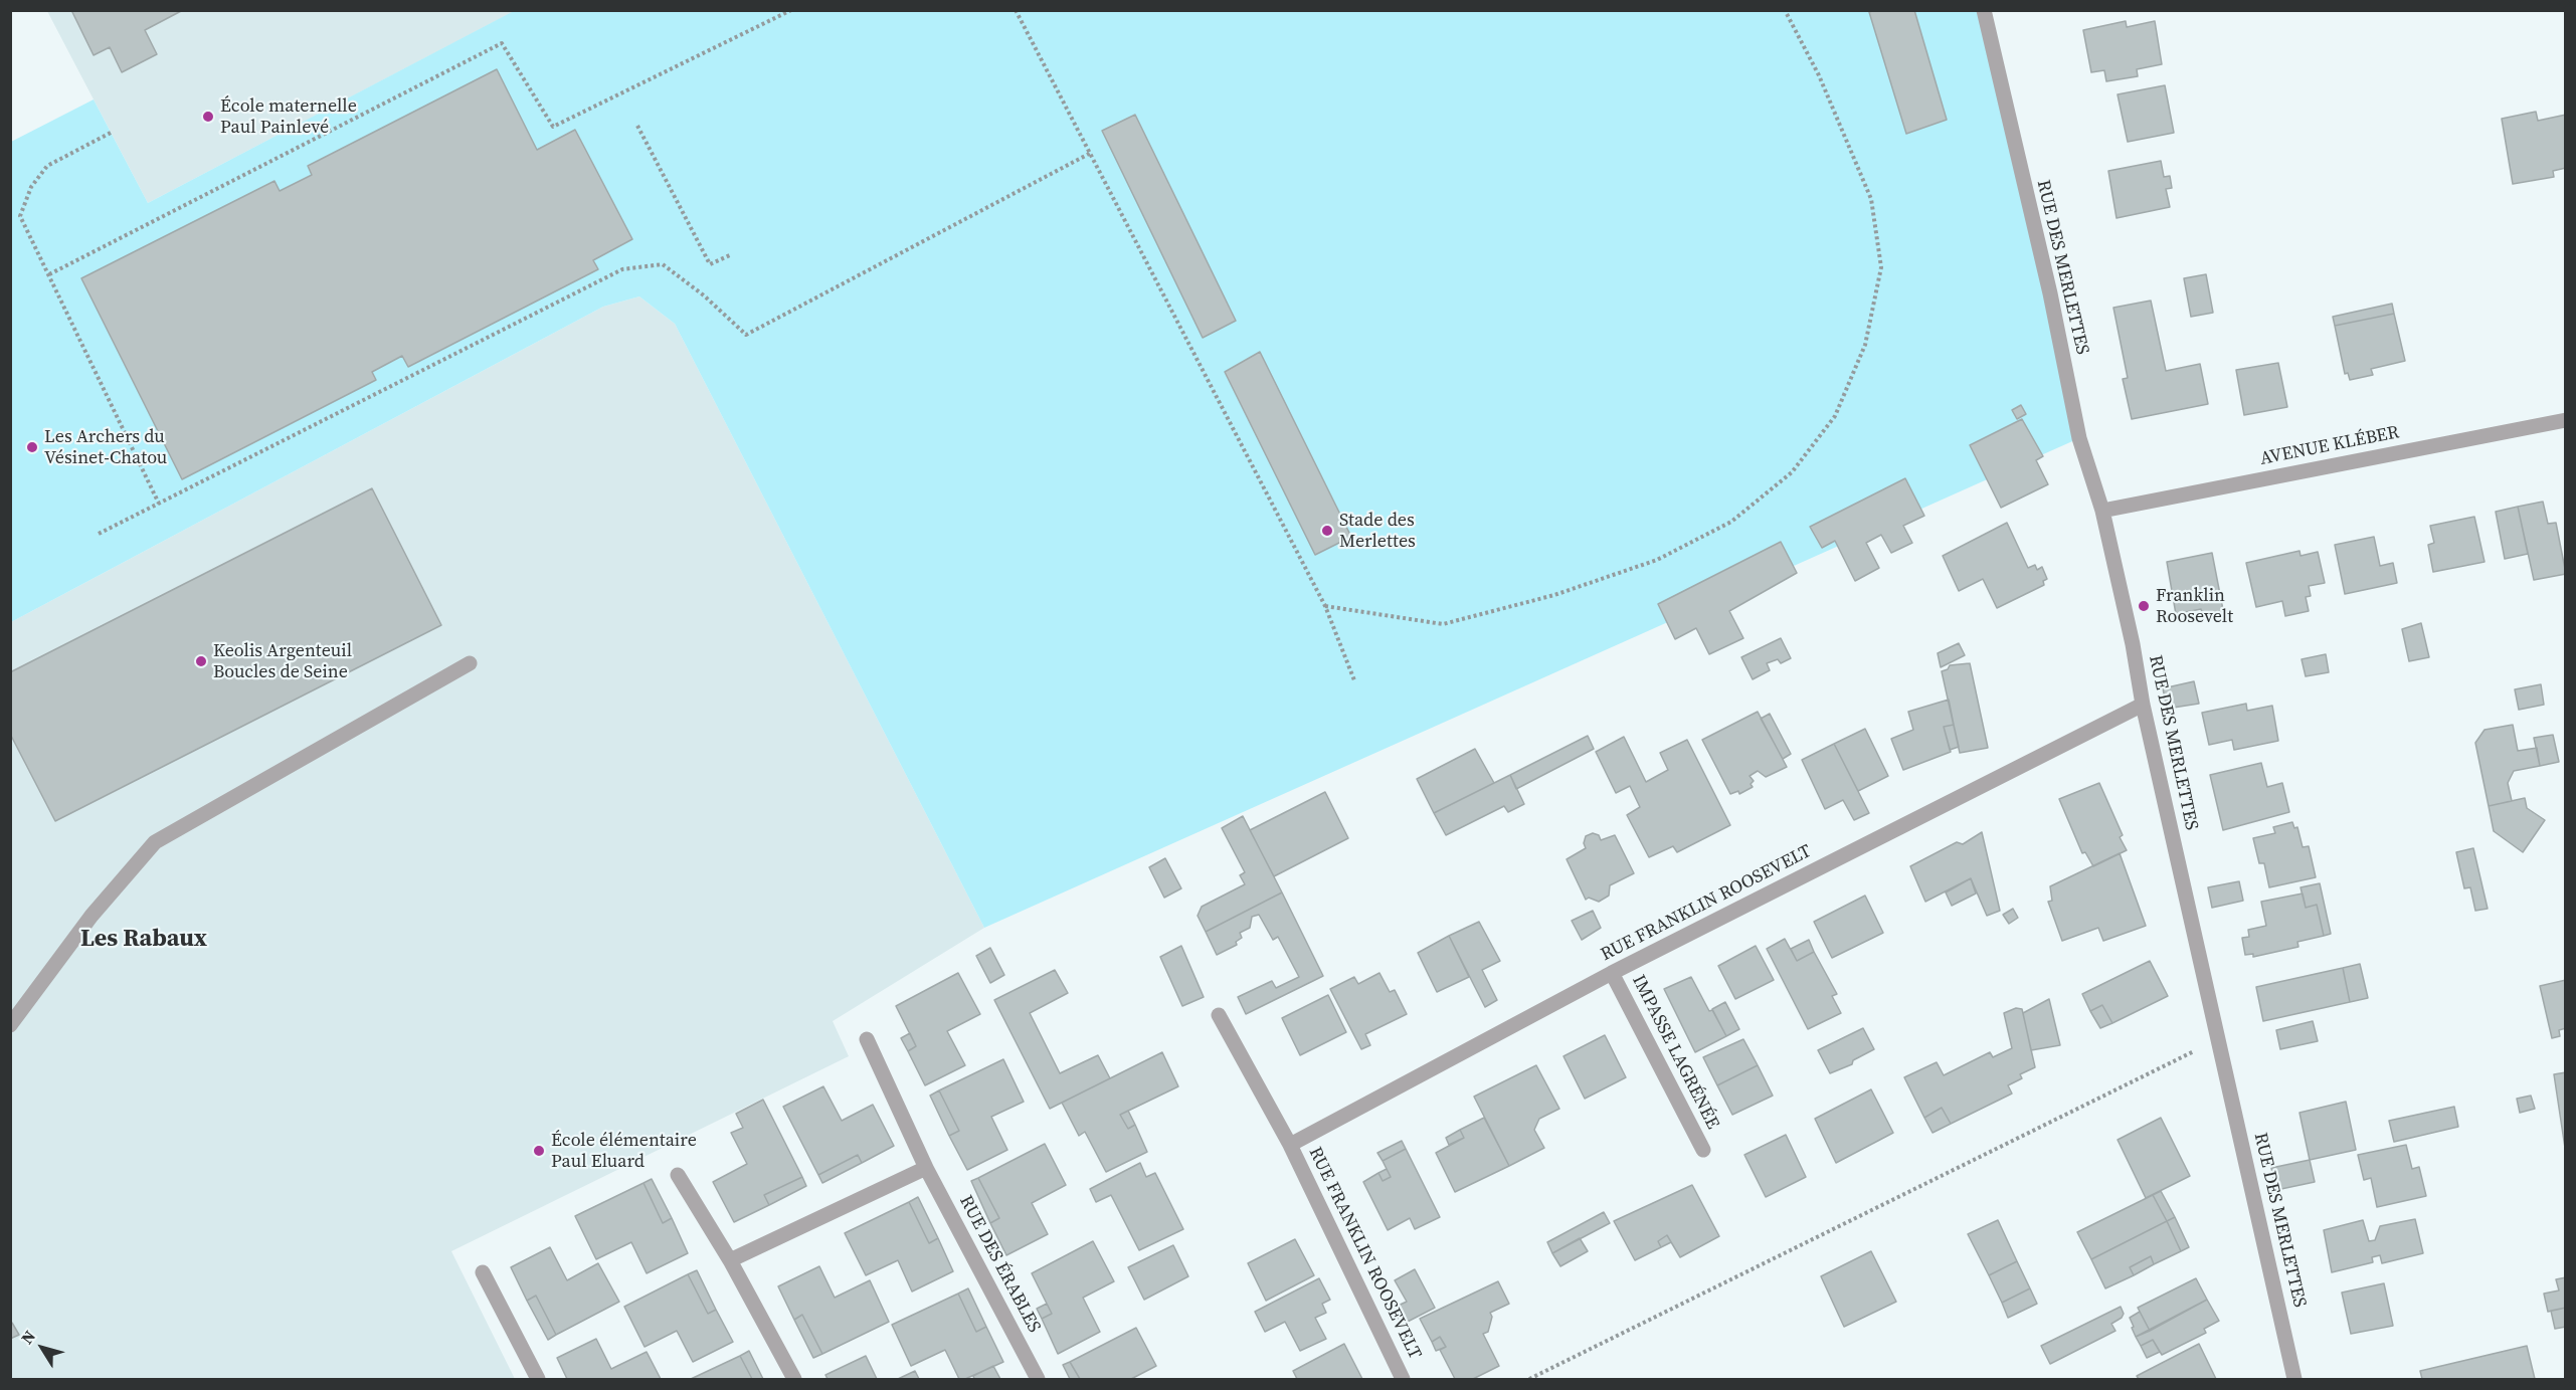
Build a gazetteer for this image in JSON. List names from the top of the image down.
{
  "streets": {
    "street": [
      "RUE DES MERLETTES",
      "AVENUE KLÉBER",
      "RUE FRANKLIN ROOSEVELT",
      "IMPASSE LAGRÉNÉE",
      "RUE DES ÉRABLES"
    ]
  },
  "crossings": [
    ["RUE DES MERLETTES", "AVENUE KLÉBER"],
    ["RUE DES MERLETTES", "RUE FRANKLIN ROOSEVELT"],
    ["RUE FRANKLIN ROOSEVELT", "IMPASSE LAGRÉNÉE"]
  ],
  "districts": ["Les Rabaux"],
  "places": [
    "École maternelle Paul Painlevé",
    "Les Archers du Vésinet-Chatou",
    "Stade des Merlettes",
    "Franklin Roosevelt",
    "Keolis Argenteuil Boucles de Seine",
    "École élémentaire Paul Eluard"
  ],
  "north": "top left"
}
